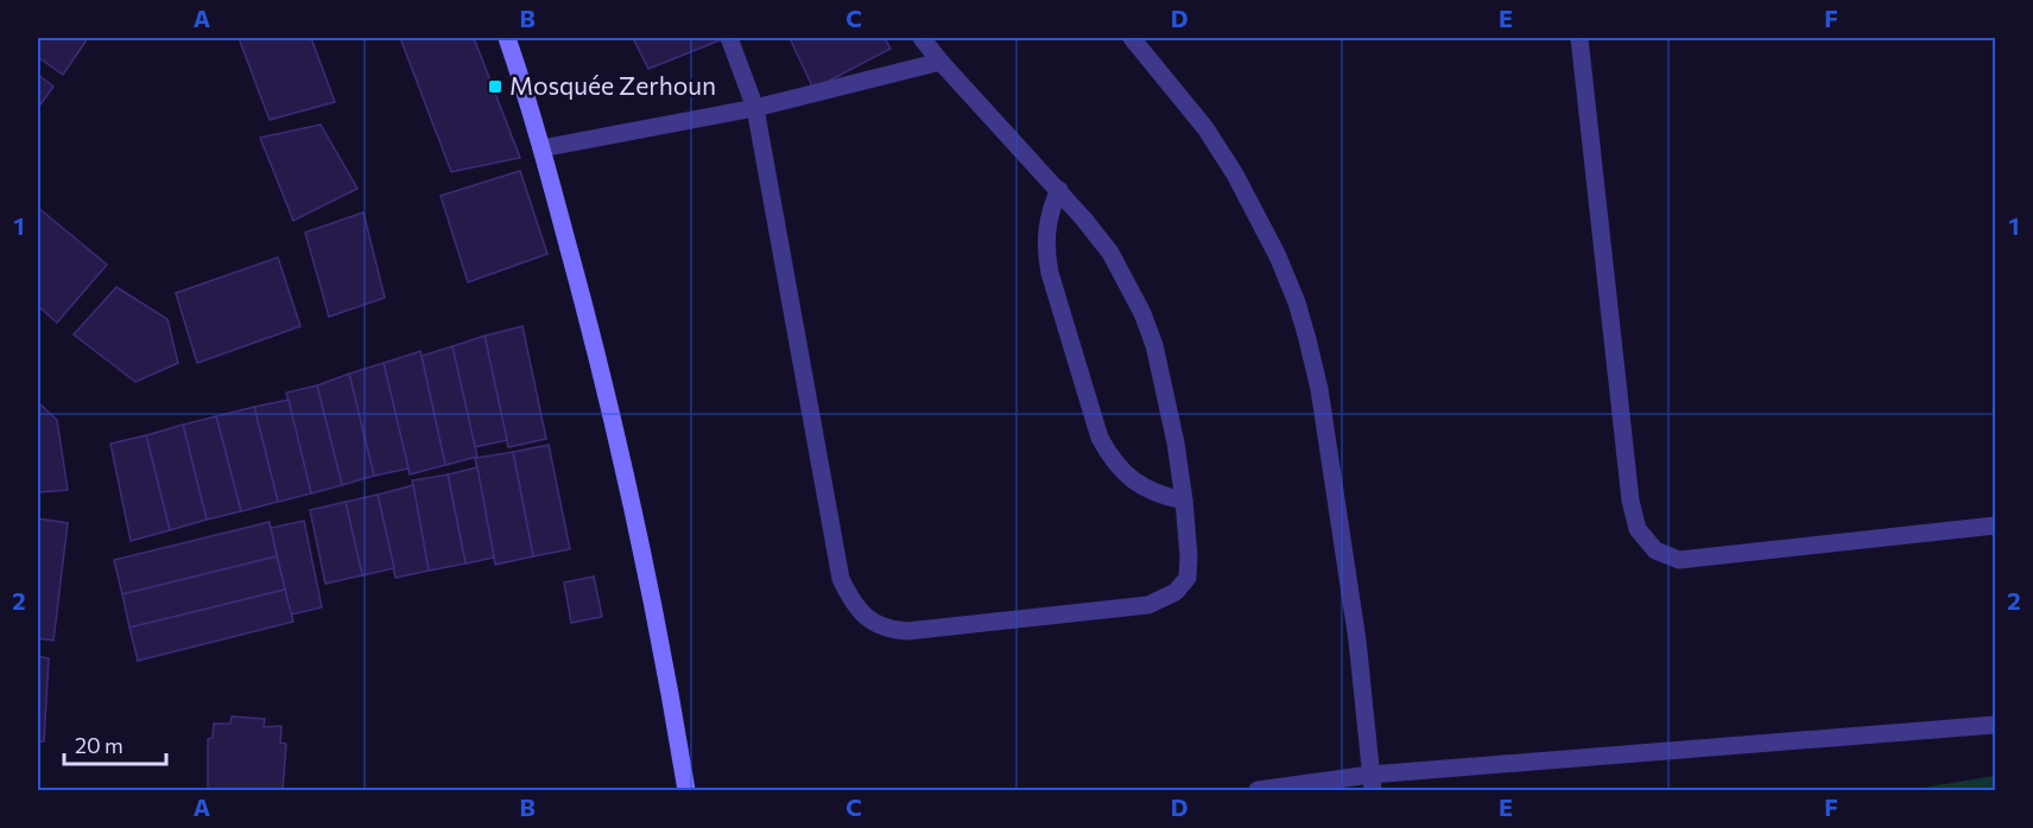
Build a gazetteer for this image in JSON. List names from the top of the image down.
{
  "places": {
    "transit": ["Mosquée Zerhoun"]
  },
  "scale_bar": "20 m",
  "grid": {
    "columns": [
      "A",
      "B",
      "C",
      "D",
      "E",
      "F"
    ],
    "rows": ["1", "2"]
  }
}
